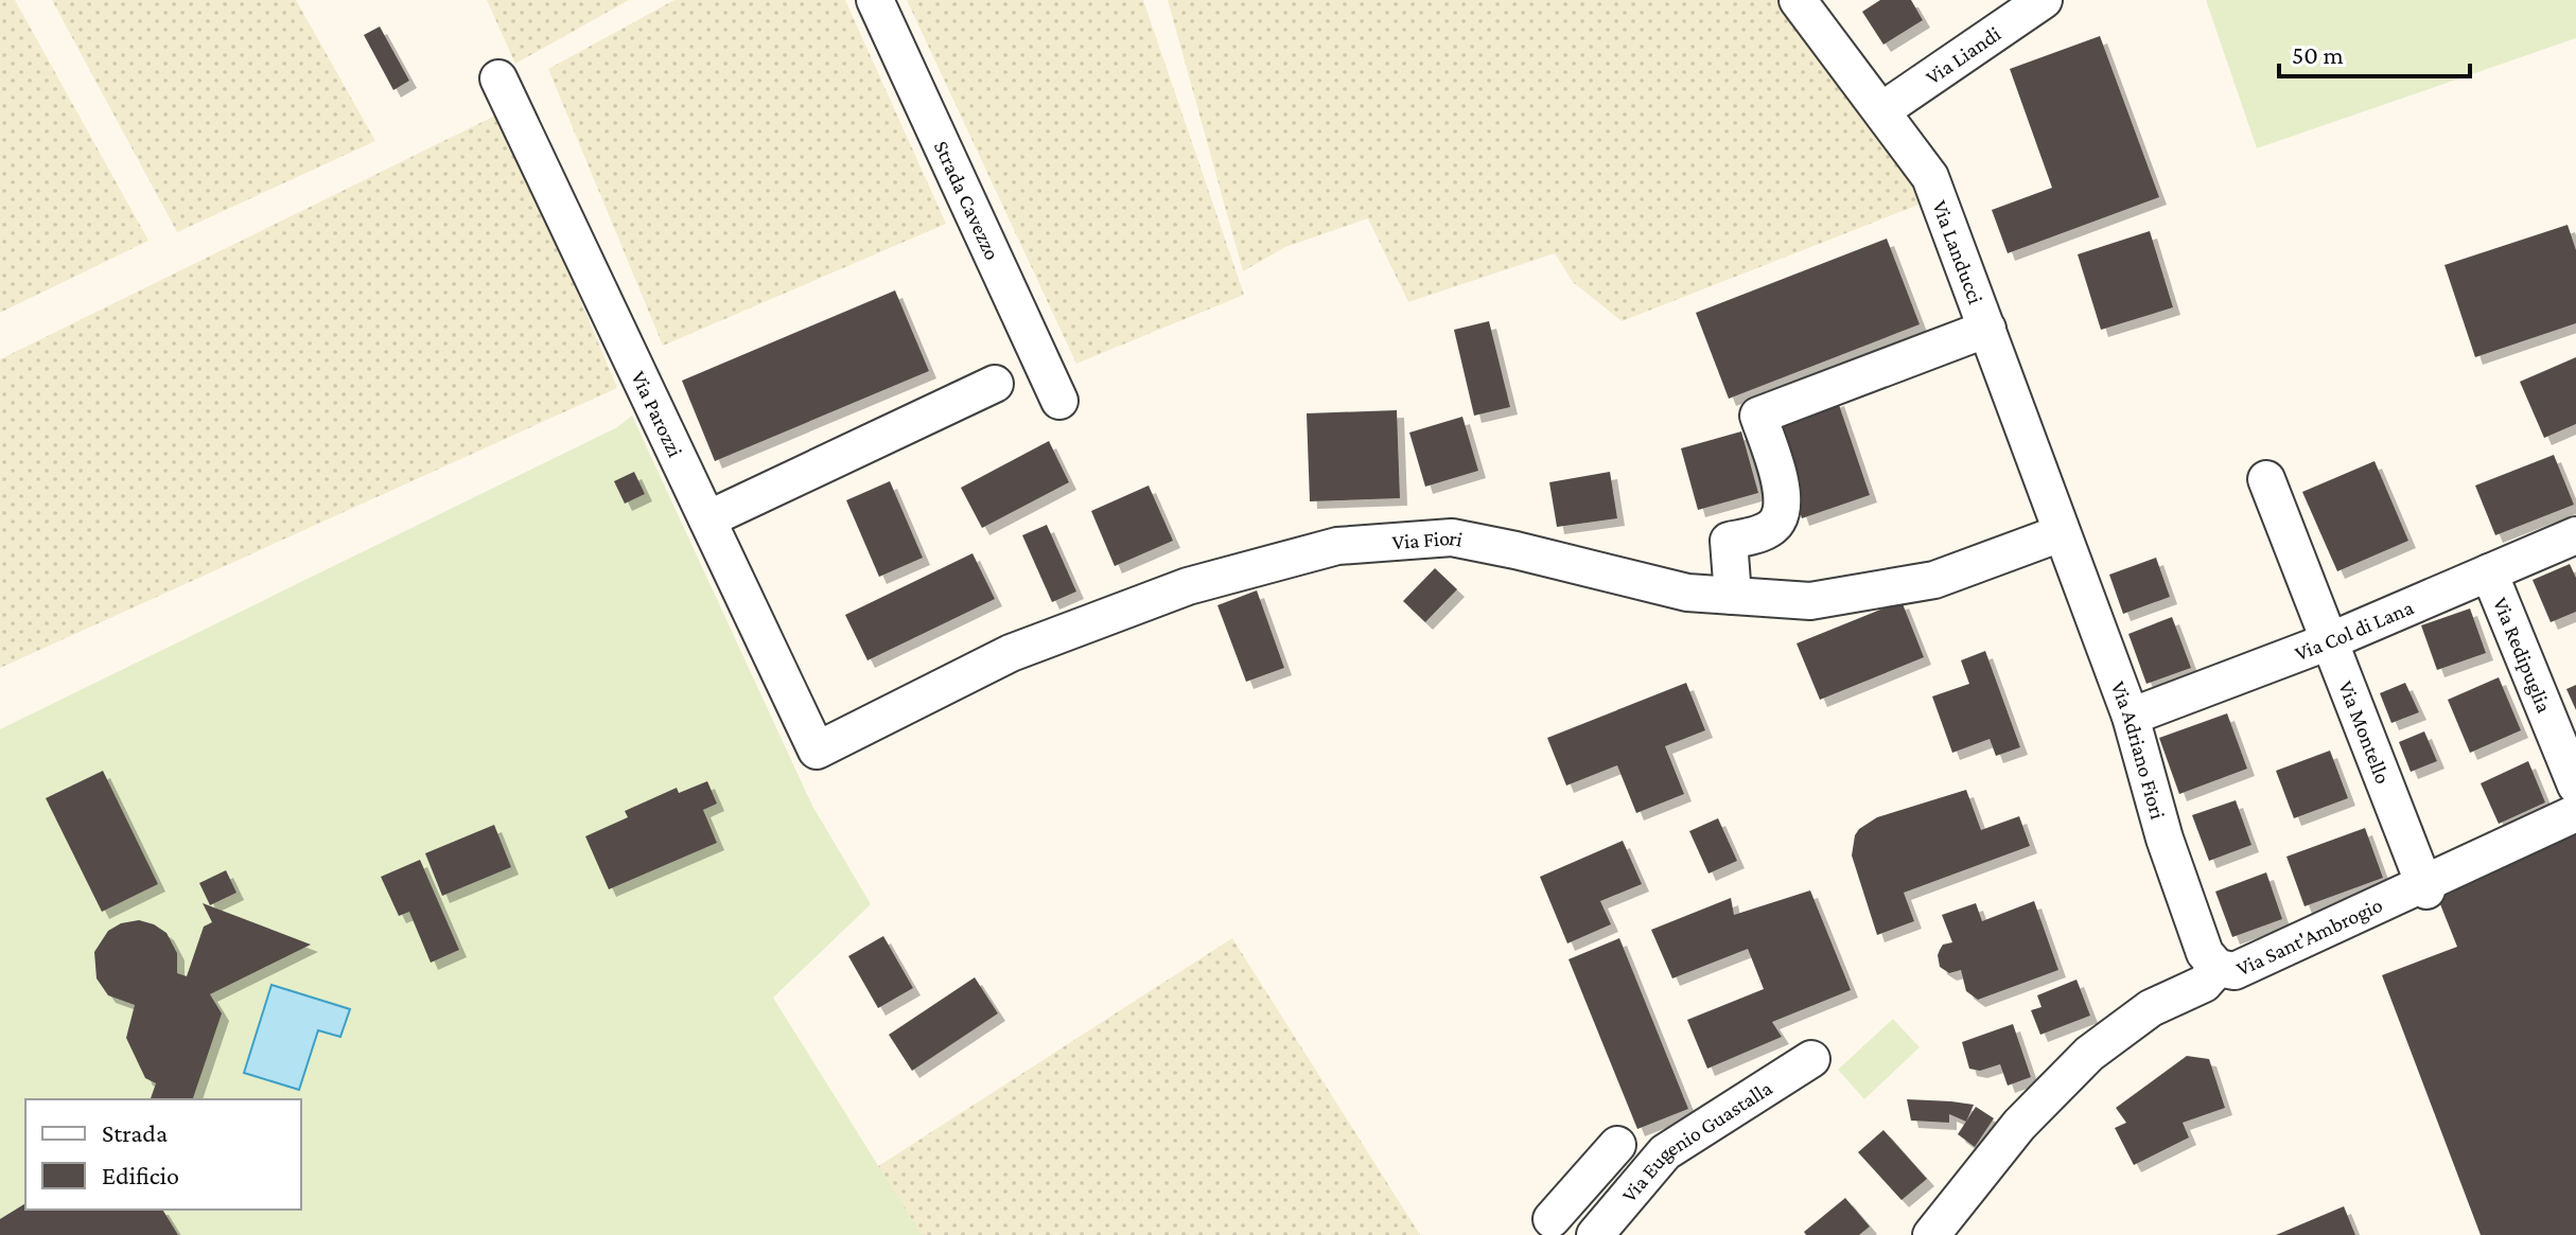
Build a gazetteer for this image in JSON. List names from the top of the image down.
{
  "streets": {
    "street": [
      "Via Liandi",
      "Strada Cavezzo",
      "Via Landucci",
      "Via Parozzi",
      "Via Fiori",
      "Via Col di Lana",
      "Via Redipuglia",
      "Via Montello",
      "Via Adriano Fiori",
      "Via Sant'Ambrogio",
      "Via Eugenio Guastalla"
    ]
  },
  "crossings": [
    ["Via Liandi", "Via Landucci"],
    ["Via Landucci", "Via Fiori"],
    ["Via Landucci", "Via Adriano Fiori"],
    ["Via Parozzi", "Via Fiori"],
    ["Via Fiori", "Via Adriano Fiori"],
    ["Via Col di Lana", "Via Redipuglia"],
    ["Via Col di Lana", "Via Montello"],
    ["Via Col di Lana", "Via Adriano Fiori"],
    ["Via Montello", "Via Sant'Ambrogio"],
    ["Via Adriano Fiori", "Via Sant'Ambrogio"]
  ],
  "legend": ["Strada", "Edificio"],
  "scale_bar": "50 m"
}
